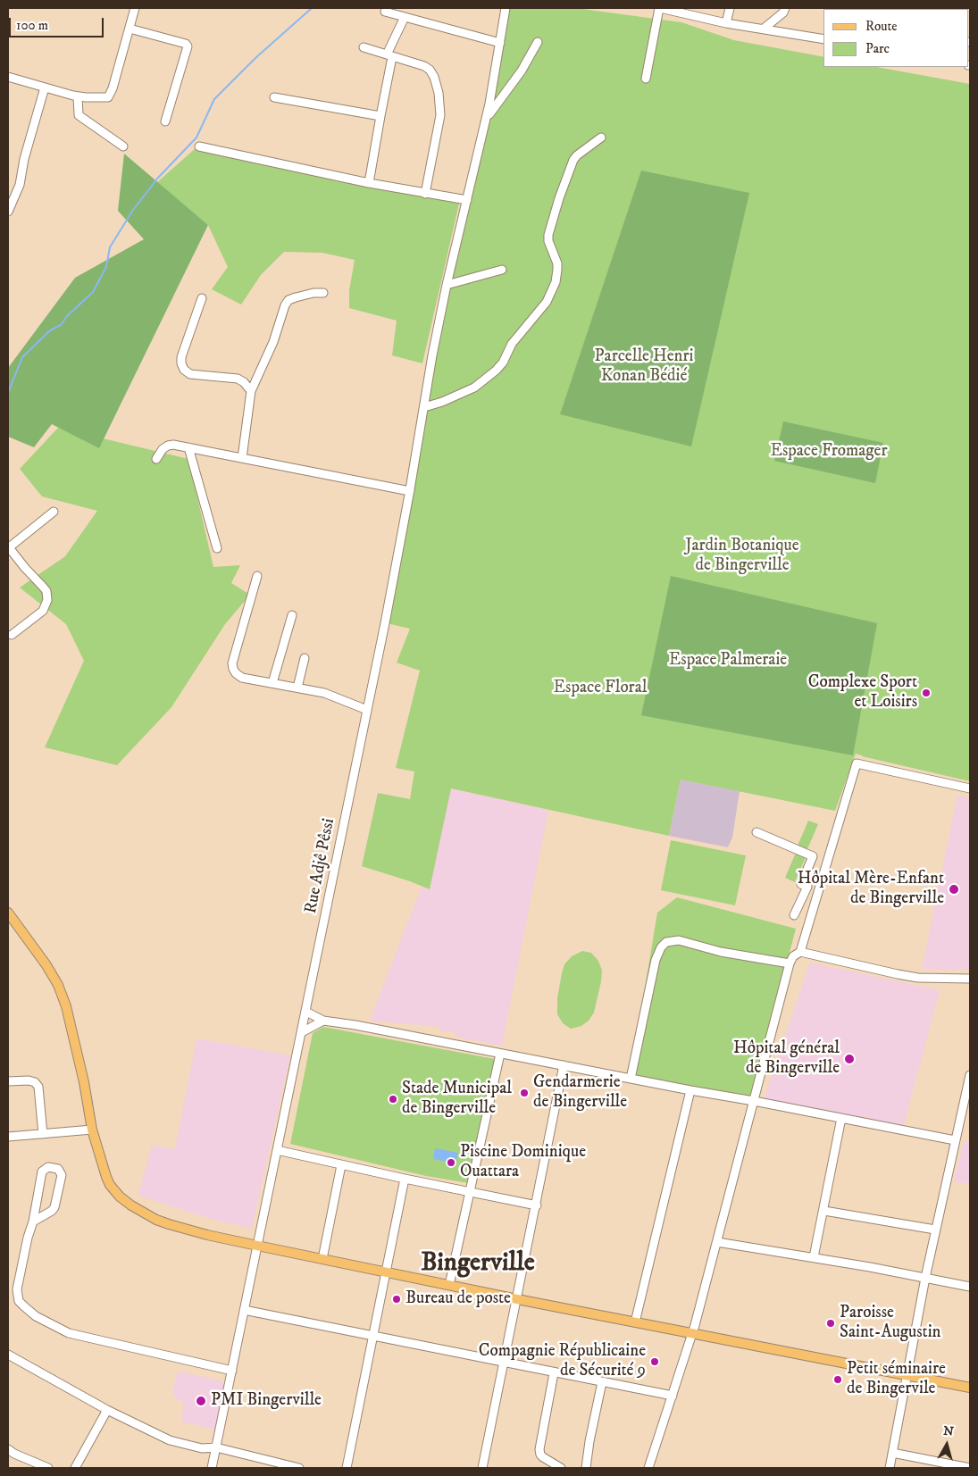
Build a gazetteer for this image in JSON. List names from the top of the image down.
{
  "streets": {
    "street": ["Rue Adjê Pêssi"]
  },
  "districts": ["Bingerville"],
  "parks": [
    "Parcelle Henri Konan Bédié",
    "Espace Fromager",
    "Jardin Botanique de Bingerville",
    "Espace Palmeraie",
    "Espace Floral"
  ],
  "places": [
    "Complexe Sport et Loisirs",
    "Hôpital Mère-Enfant de Bingerville",
    "Hôpital général de Bingerville",
    "Gendarmerie de Bingerville",
    "Stade Municipal de Bingerville",
    "Piscine Dominique Ouattara",
    "Bureau de poste",
    "Paroisse Saint-Augustin",
    "Compagnie Républicaine de Sécurité 9",
    "Petit séminaire de Bingervile",
    "PMI Bingerville"
  ],
  "legend": ["Route", "Parc"],
  "scale_bar": "100 m",
  "north": "top"
}
